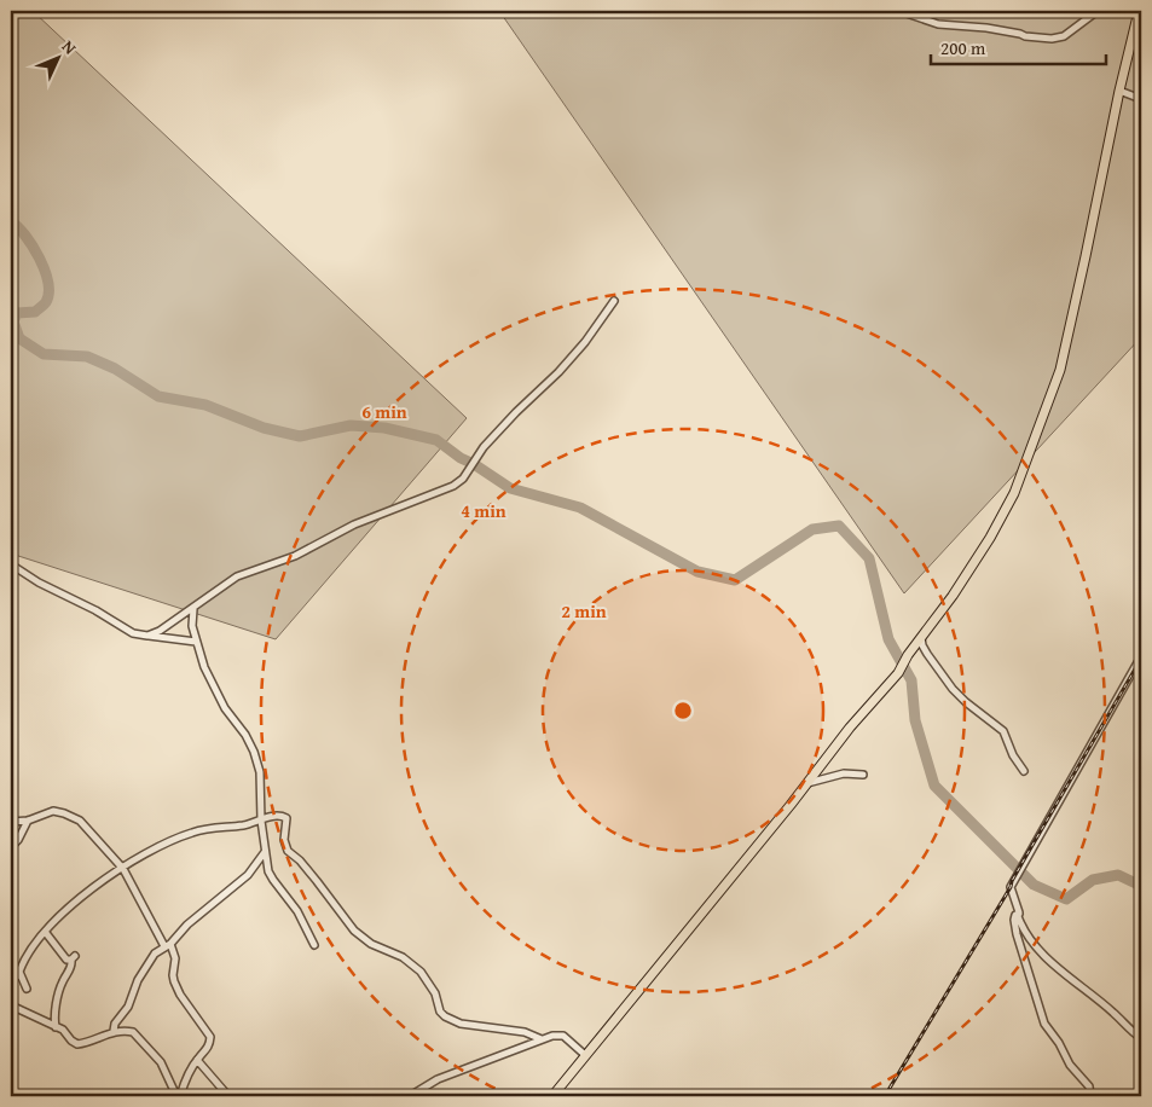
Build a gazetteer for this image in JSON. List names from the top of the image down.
{
  "scale_bar": "200 m",
  "north": "top right",
  "rings": ["6 min", "4 min", "2 min"]
}
